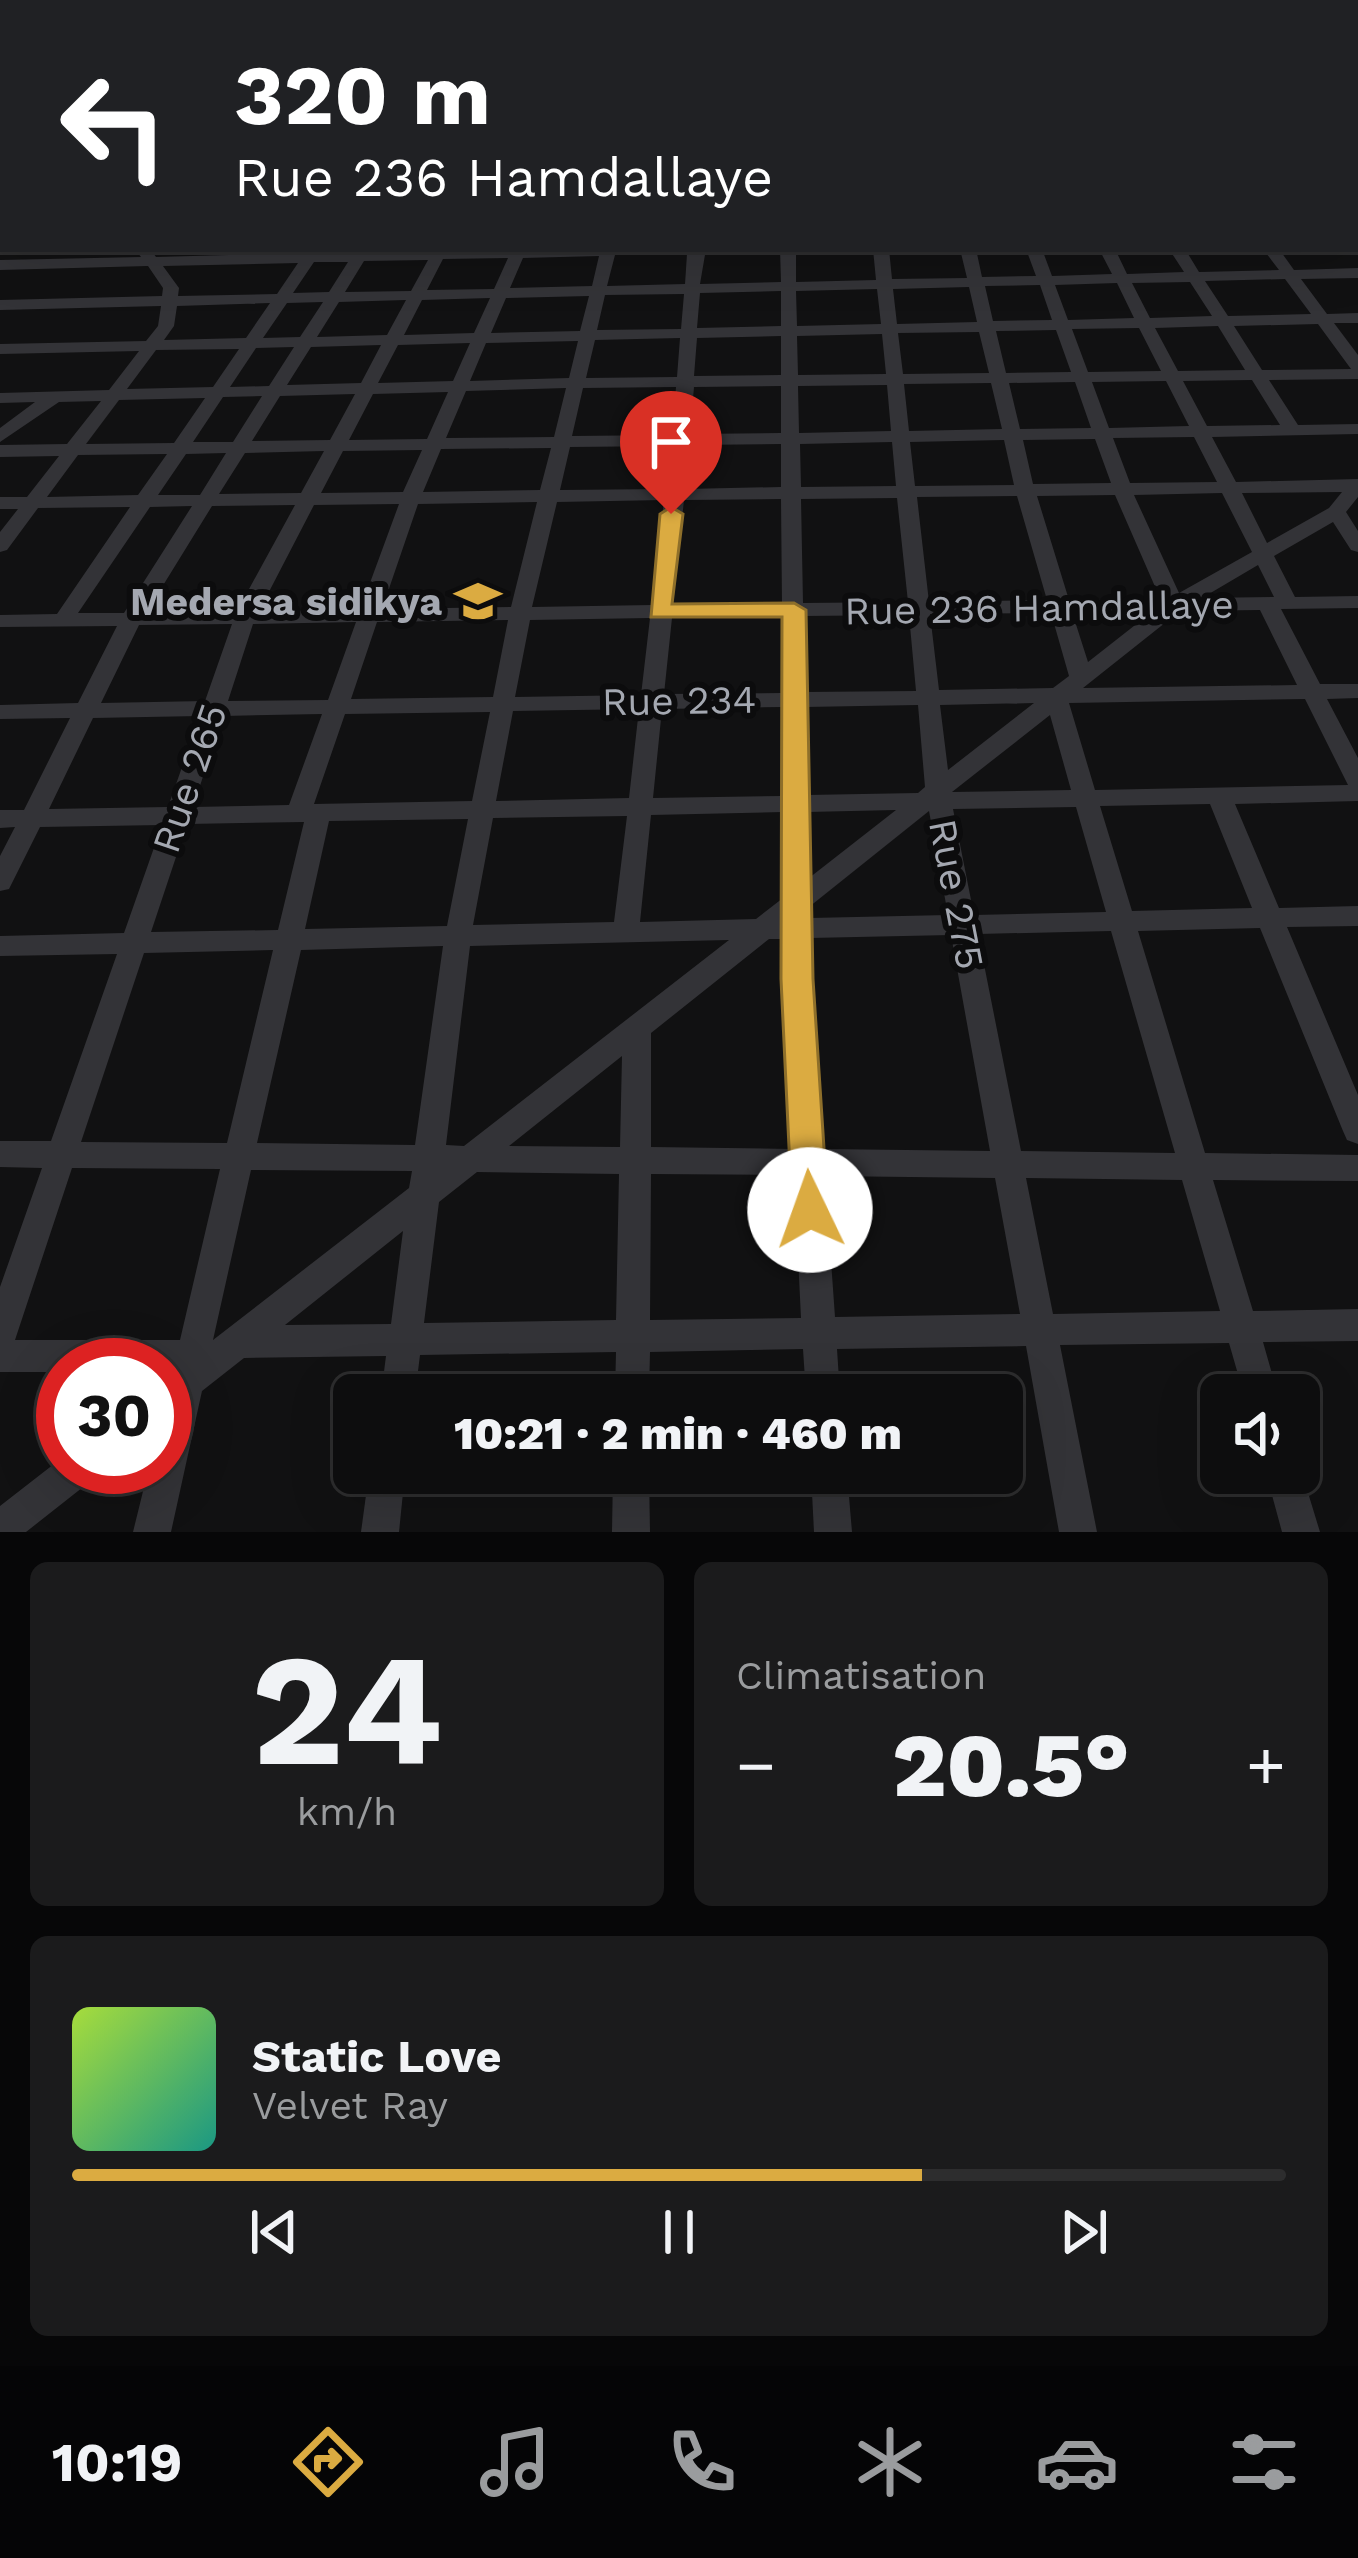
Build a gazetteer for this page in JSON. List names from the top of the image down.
{
  "streets": {
    "street": [
      "Rue 236 Hamdallaye",
      "Rue 234",
      "Rue 265",
      "Rue 275"
    ]
  },
  "crossings": [
    ["Rue 236 Hamdallaye", "Rue 265"],
    ["Rue 236 Hamdallaye", "Rue 275"],
    ["Rue 234", "Rue 265"],
    ["Rue 234", "Rue 275"]
  ],
  "places": {
    "school or university": ["Medersa sidikya"]
  },
  "page": {
    "turn": ["320 m", "Rue 236 Hamdallaye"],
    "limit": "30",
    "trip": "10:21 · 2 min · 460 m",
    "tile": [
      ["24", "km/h"],
      "Climatisation"
    ],
    "heat": ["−", "20.5°", "+"],
    "song": ["Static Love", "Velvet Ray"],
    "tabs": "10:19"
  }
}
